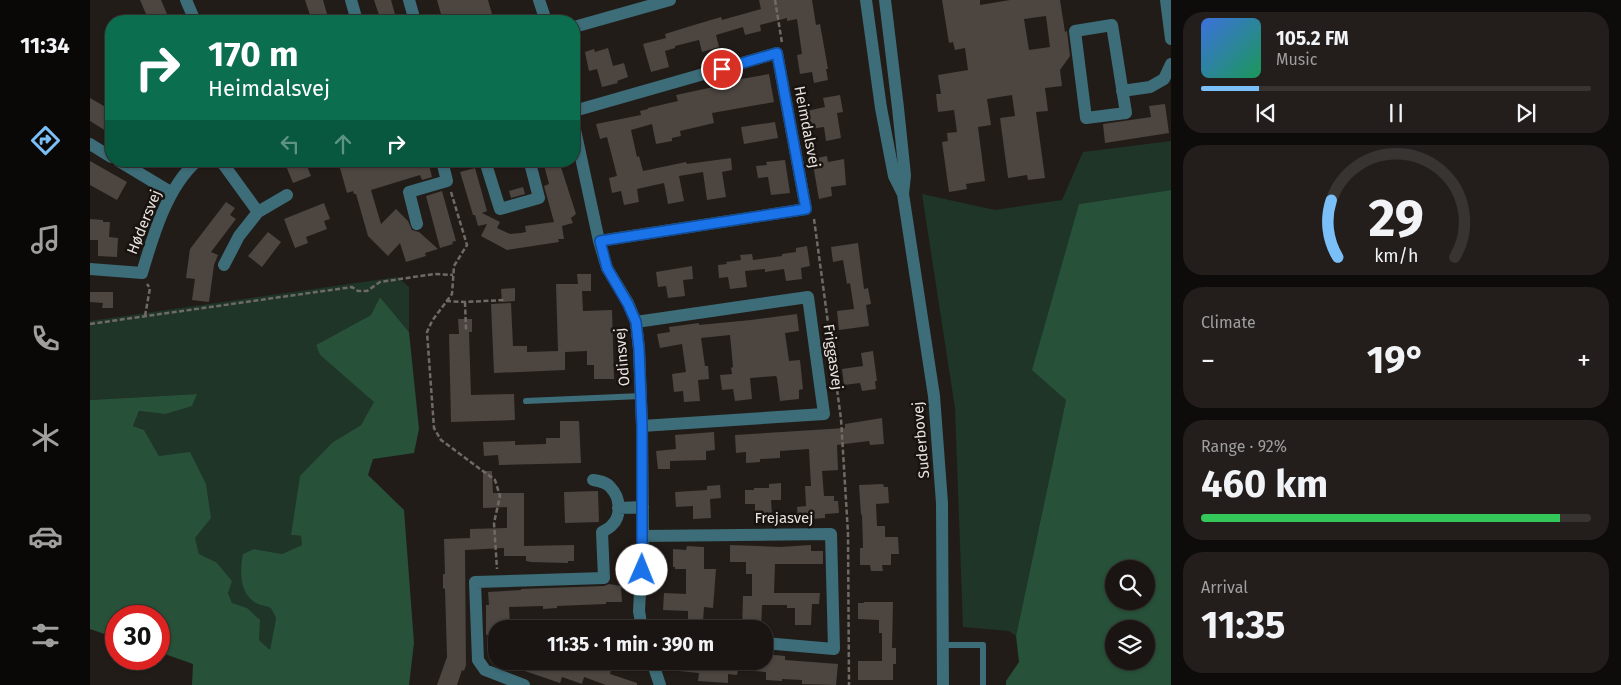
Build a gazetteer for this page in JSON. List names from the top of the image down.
{
  "streets": {
    "street": [
      "Heimdalsvej",
      "Hødersvej",
      "Odinsvej",
      "Friggasvej",
      "Suderbovej",
      "Frejasvej"
    ]
  },
  "crossings": [
    ["Odinsvej", "Friggasvej"],
    ["Odinsvej", "Frejasvej"]
  ],
  "page": {
    "tabs": "11:34",
    "turn": ["170 m", "Heimdalsvej"],
    "song": ["105.2 FM", "Music"],
    "tile": [
      "Climate",
      ["Range · 92%", "460 km"],
      ["Arrival", "11:35"]
    ],
    "heat": ["−", "19°", "+"],
    "limit": "30",
    "trip": "11:35 · 1 min · 390 m",
    "gauge": ["29", "km/h"]
  }
}
